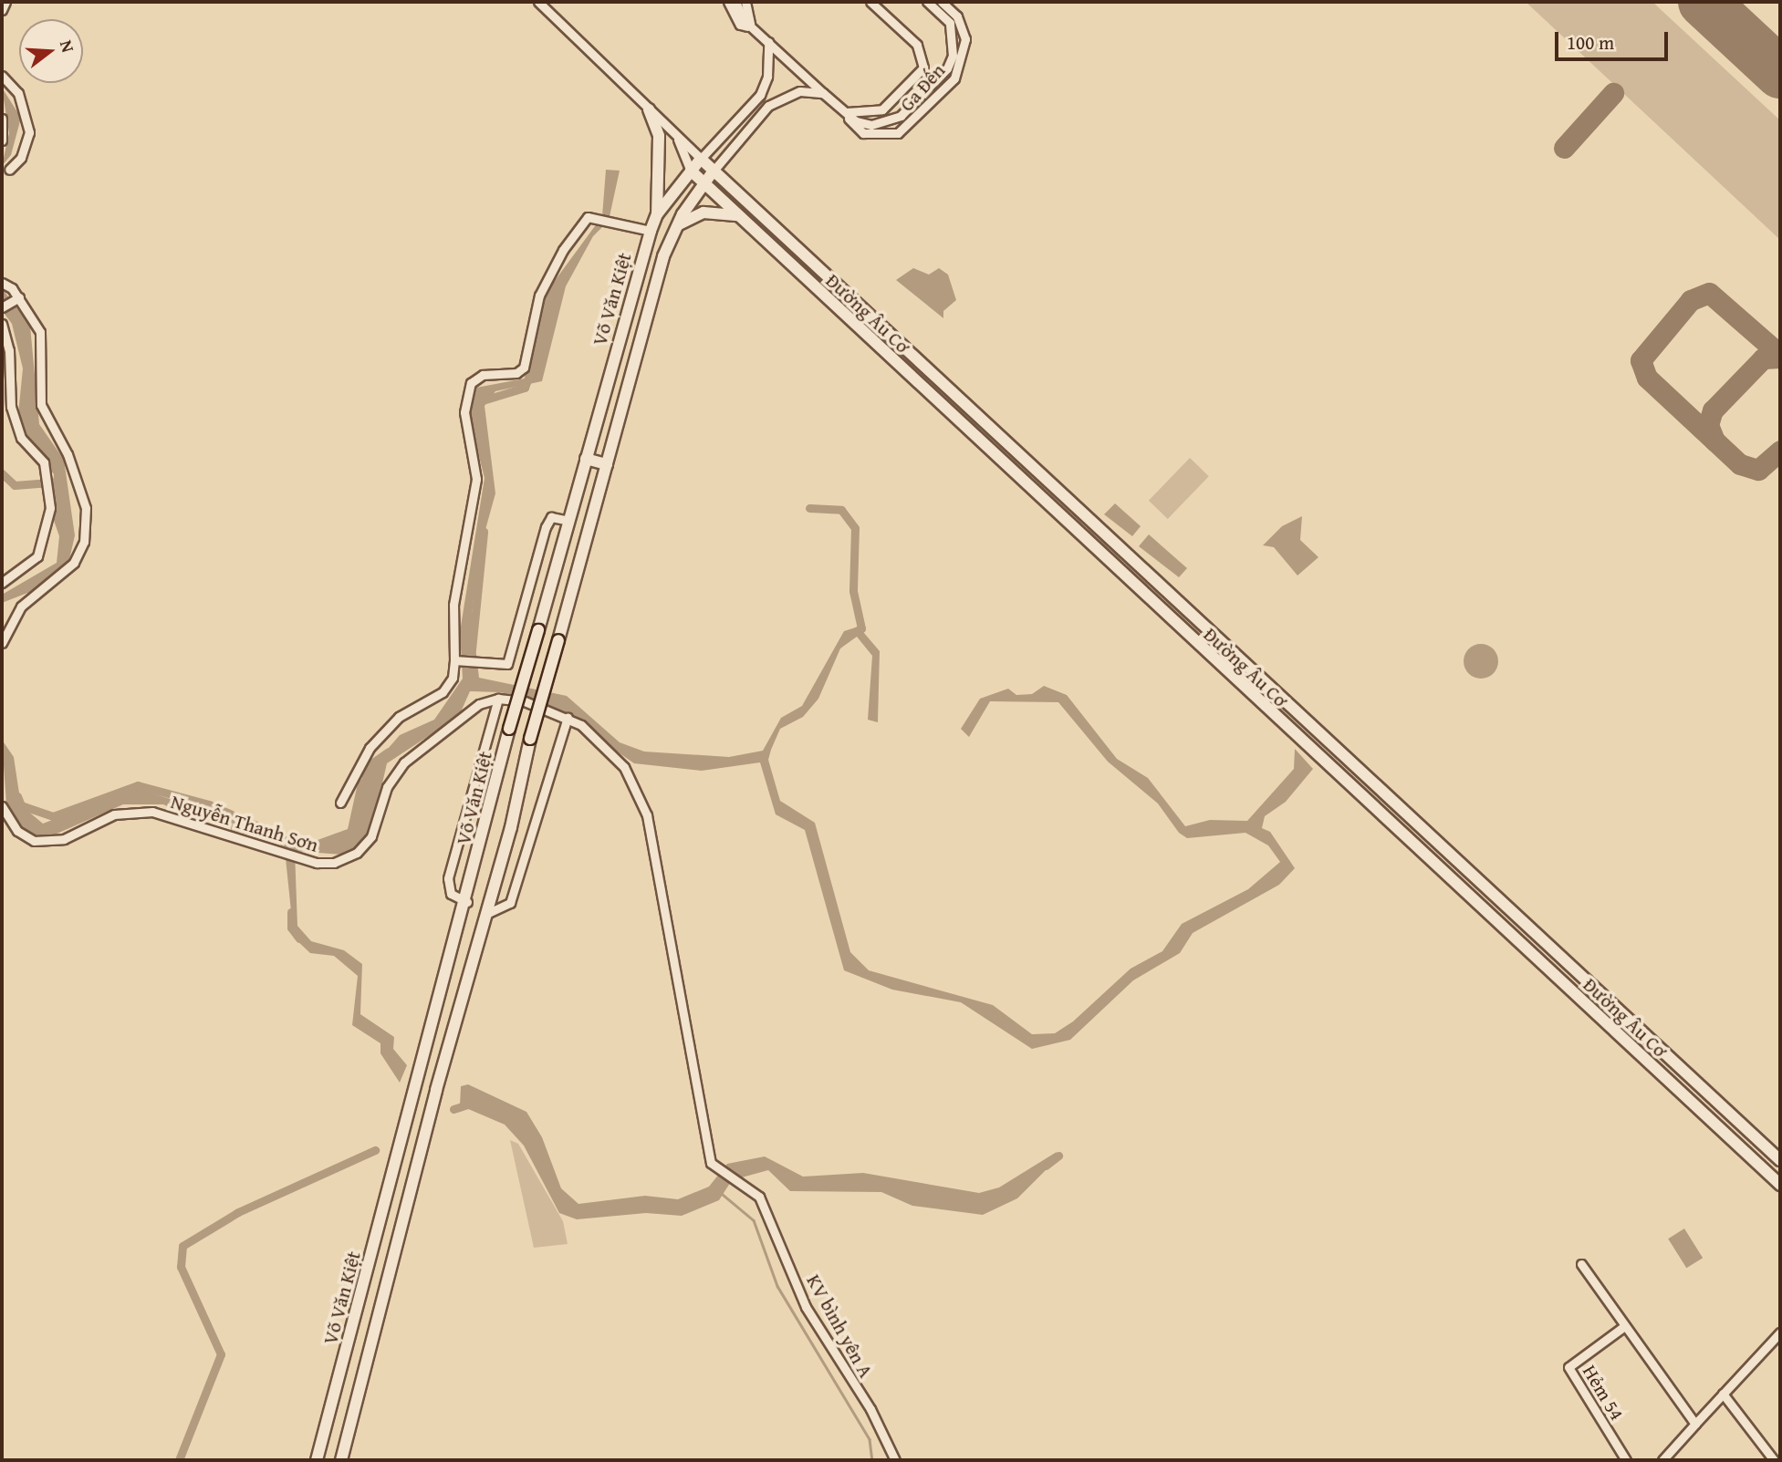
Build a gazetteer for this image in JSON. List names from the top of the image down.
{
  "streets": {
    "street": [
      "Ga Đến",
      "Võ Văn Kiệt",
      "Đường Âu Cơ",
      "Nguyễn Thanh Sơn",
      "KV bình yên A",
      "Hẻm 54"
    ]
  },
  "crossings": [
    ["Võ Văn Kiệt", "Đường Âu Cơ"]
  ],
  "scale_bar": "100 m",
  "north": "right"
}
